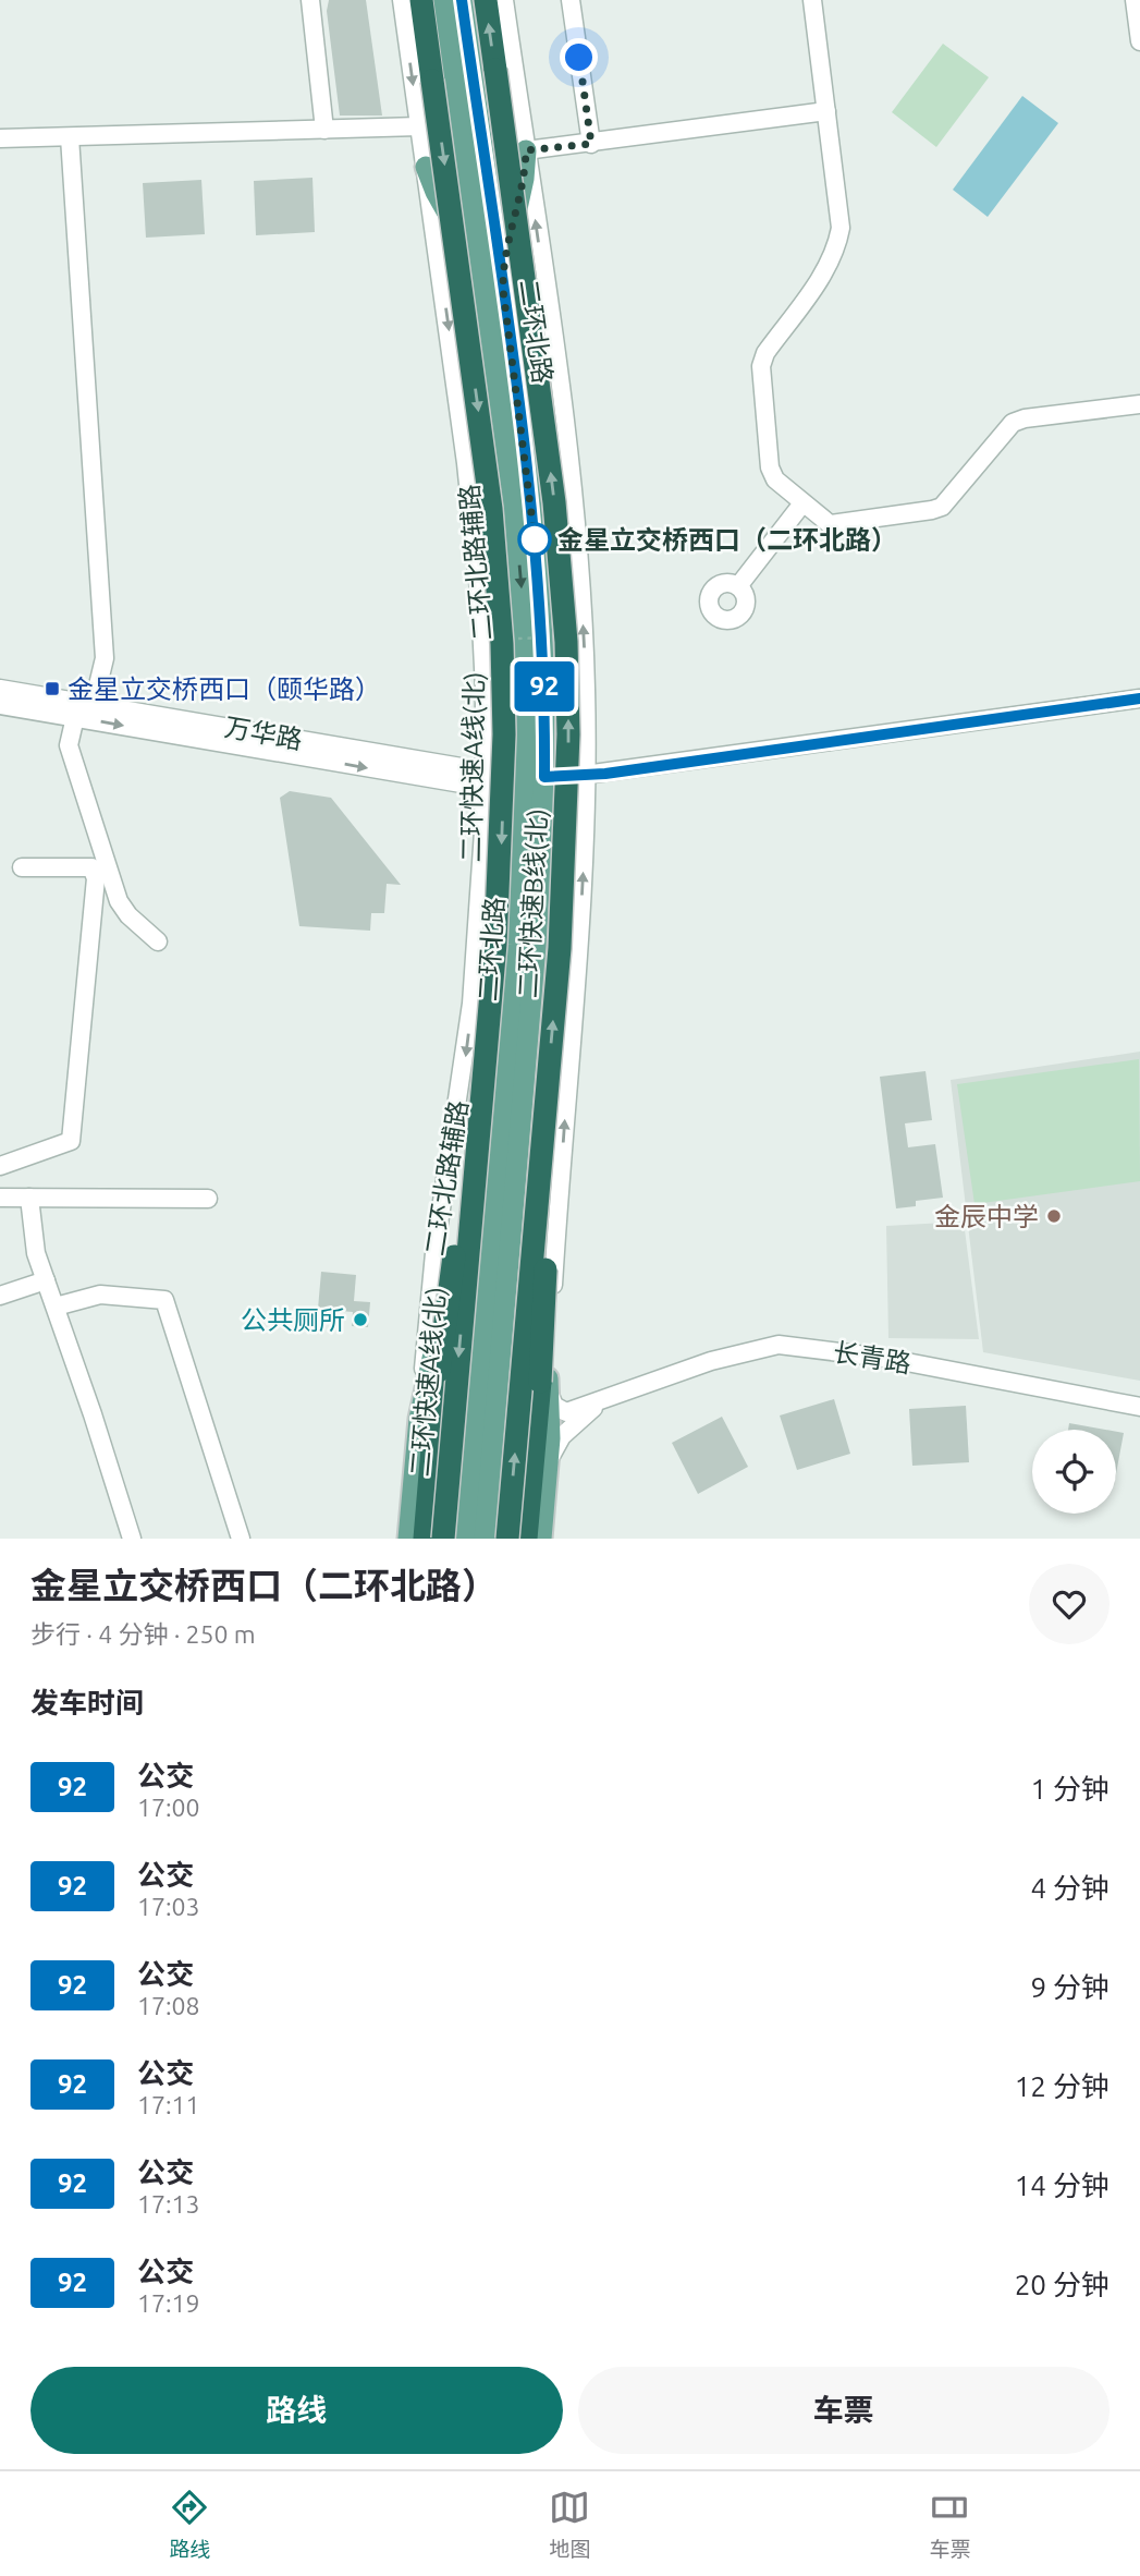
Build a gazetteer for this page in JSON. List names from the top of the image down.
{
  "streets": {
    "highway": ["二环快速A线(北)", "二环快速B线(北)"],
    "main road": ["二环北路"],
    "street": ["二环北路辅路", "万华路", "长青路"]
  },
  "crossings": [
    ["二环北路", "万华路"],
    ["二环北路", "二环快速A线(北)"],
    ["二环北路", "二环快速B线(北)"],
    ["二环北路辅路", "万华路"],
    ["二环快速A线(北)", "二环快速B线(北)"]
  ],
  "places": {
    "other": ["金星立交桥西口（二环北路）", "金辰中学", "公共厕所"],
    "transit": ["金星立交桥西口（颐华路）"]
  },
  "lines": ["bus line 92"],
  "page": {
    "on_map": "92",
    "heading": [
      ["金星立交桥西口（二环北路）", "步行 · 4 分钟 · 250 m"],
      "发车时间"
    ],
    "list": [
      {
        "mark": "92",
        "name": "公交",
        "note": "17:00",
        "value": "1 分钟"
      },
      {
        "mark": "92",
        "name": "公交",
        "note": "17:03",
        "value": "4 分钟"
      },
      {
        "mark": "92",
        "name": "公交",
        "note": "17:08",
        "value": "9 分钟"
      },
      {
        "mark": "92",
        "name": "公交",
        "note": "17:11",
        "value": "12 分钟"
      },
      {
        "mark": "92",
        "name": "公交",
        "note": "17:13",
        "value": "14 分钟"
      },
      {
        "mark": "92",
        "name": "公交",
        "note": "17:19",
        "value": "20 分钟"
      }
    ],
    "buttons": ["路线", "车票"],
    "tabs": ["路线", "地图", "车票"]
  }
}
